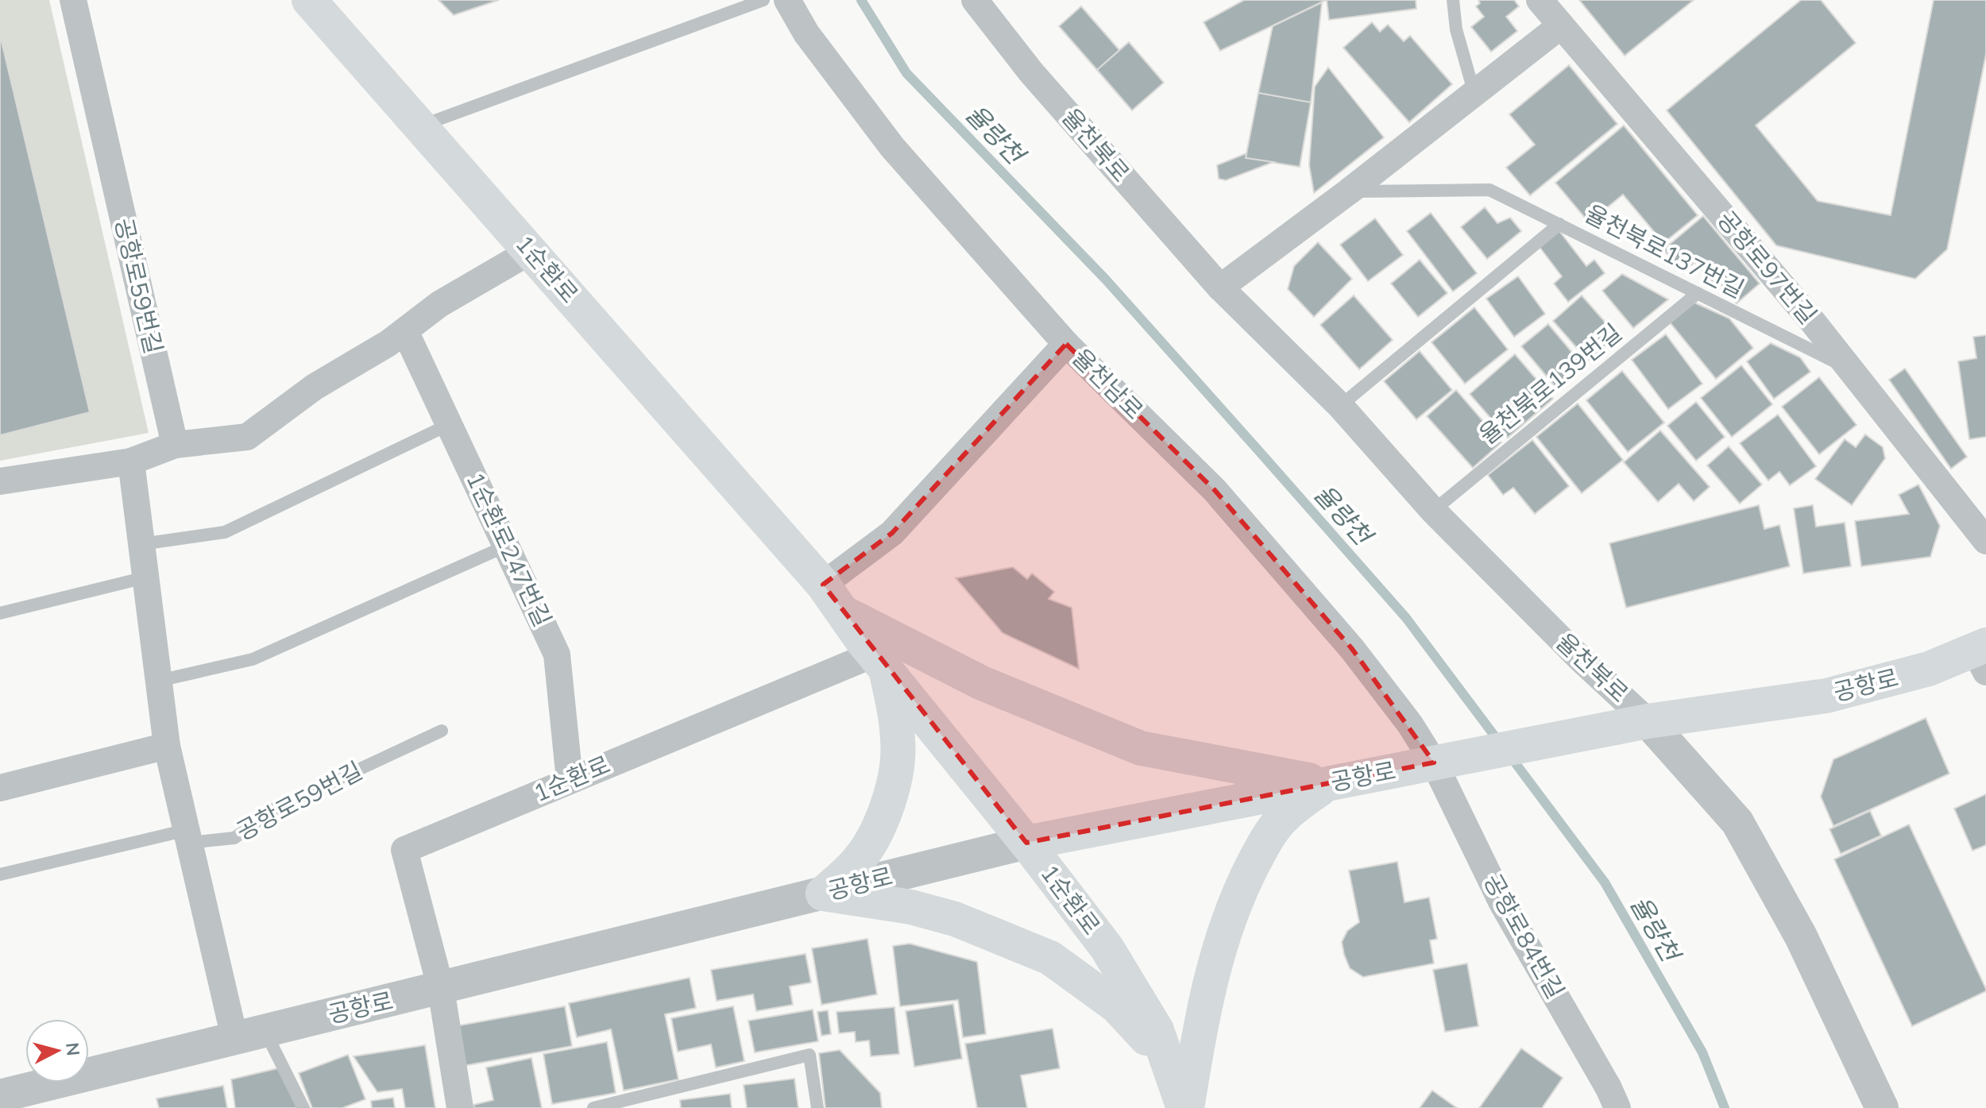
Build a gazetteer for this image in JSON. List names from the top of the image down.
{
  "streets": {
    "main road": ["1순환로", "공항로"],
    "street": [
      "율천북로",
      "공항로97번길",
      "공항로59번길",
      "율천남로",
      "1순환로247번길",
      "공항로84번길"
    ],
    "lane": ["율천북로137번길", "율천북로139번길"]
  },
  "crossings": [
    ["율천북로", "율천북로137번길"],
    ["율천북로", "율천북로139번길"],
    ["율천북로", "공항로"],
    ["율천북로137번길", "공항로97번길"],
    ["율천북로137번길", "율천북로139번길"],
    ["1순환로", "1순환로247번길"],
    ["1순환로", "공항로"],
    ["율천남로", "공항로"],
    ["율천남로", "공항로84번길"],
    ["공항로", "공항로84번길"]
  ],
  "water": ["율량천"],
  "north": "right"
}
